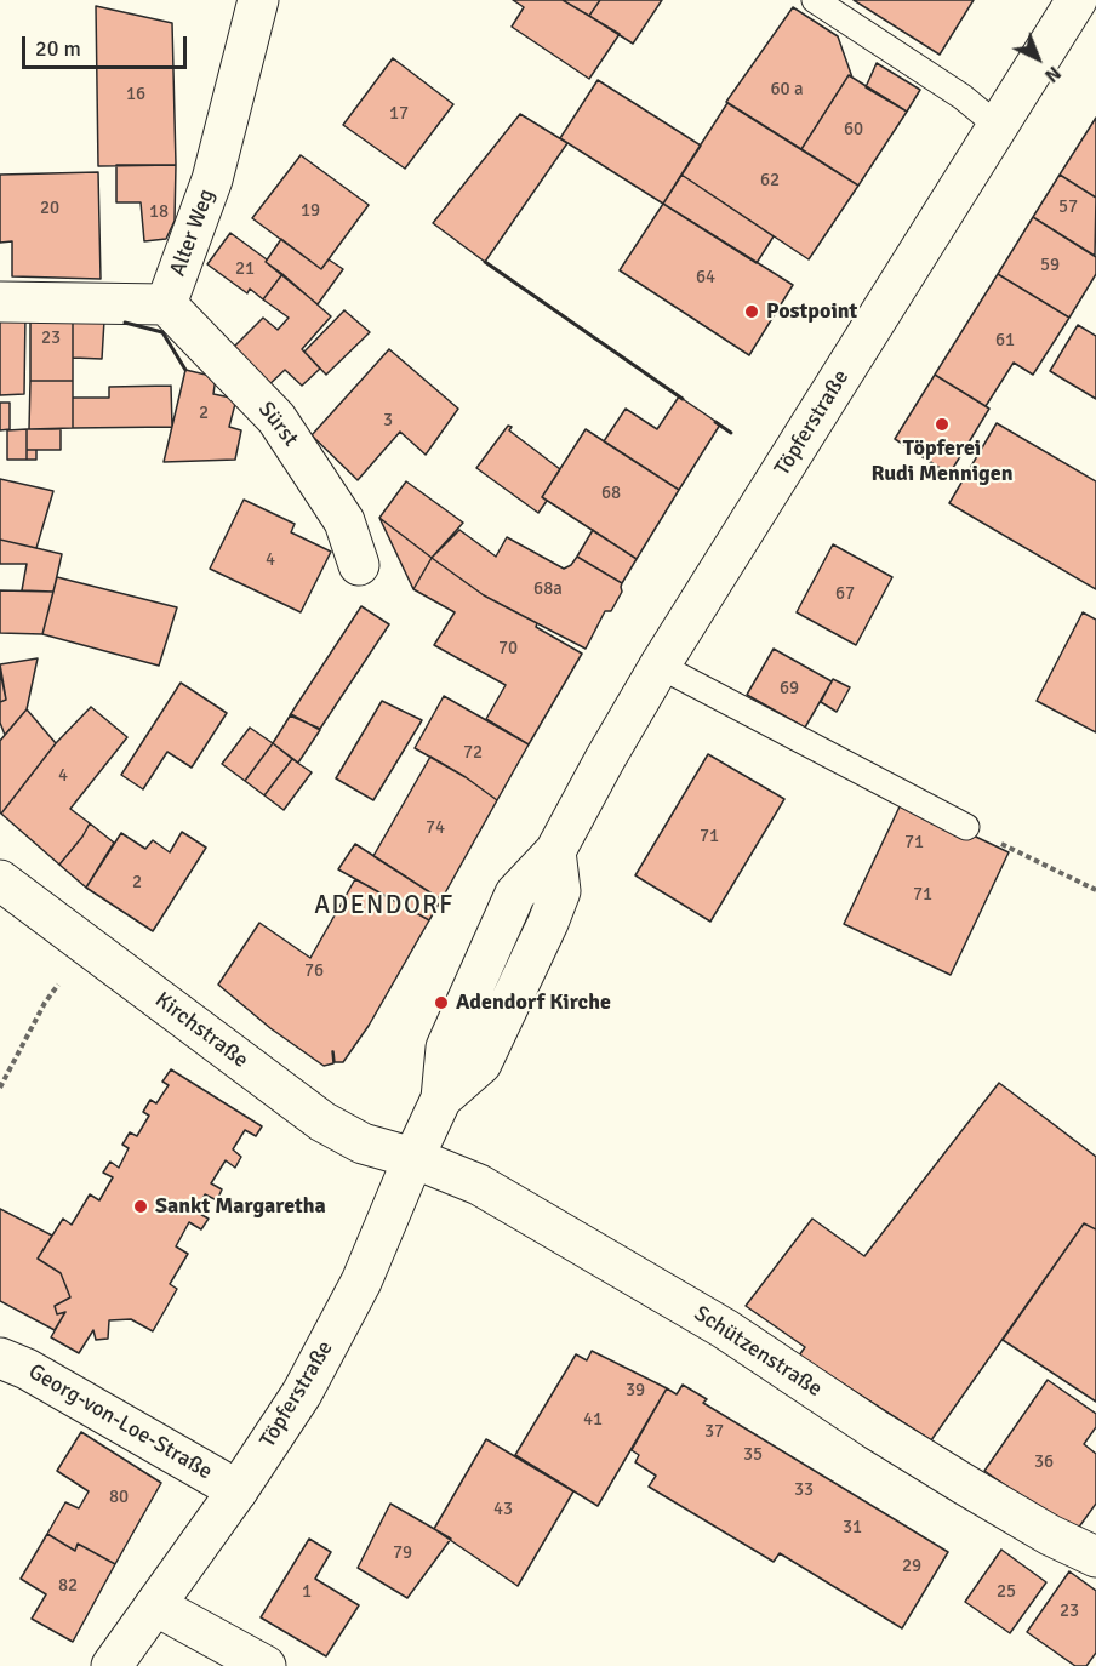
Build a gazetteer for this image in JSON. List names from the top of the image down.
{
  "streets": {
    "street": [
      "Alter Weg",
      "Töpferstraße",
      "Sürst",
      "Kirchstraße",
      "Schützenstraße",
      "Georg-von-Loe-Straße"
    ]
  },
  "crossings": [
    ["Alter Weg", "Sürst"],
    ["Töpferstraße", "Kirchstraße"],
    ["Töpferstraße", "Schützenstraße"],
    ["Töpferstraße", "Georg-von-Loe-Straße"],
    ["Kirchstraße", "Schützenstraße"]
  ],
  "districts": ["ADENDORF"],
  "places": [
    "Postpoint",
    "Töpferei Rudi Mennigen",
    "Adendorf Kirche",
    "Sankt Margaretha"
  ],
  "house_numbers": [
    "60 a",
    "16",
    "17",
    "60",
    "62",
    "57",
    "20",
    "19",
    "18",
    "59",
    "21",
    "64",
    "23",
    "61",
    "2",
    "3",
    "68",
    "4",
    "68a",
    "67",
    "70",
    "69",
    "72",
    "4",
    "74",
    "71",
    "71",
    "2",
    "71",
    "76",
    "39",
    "41",
    "37",
    "35",
    "36",
    "33",
    "80",
    "43",
    "31",
    "79",
    "29",
    "82",
    "1",
    "25",
    "23"
  ],
  "scale_bar": "20 m",
  "north": "bottom right"
}
